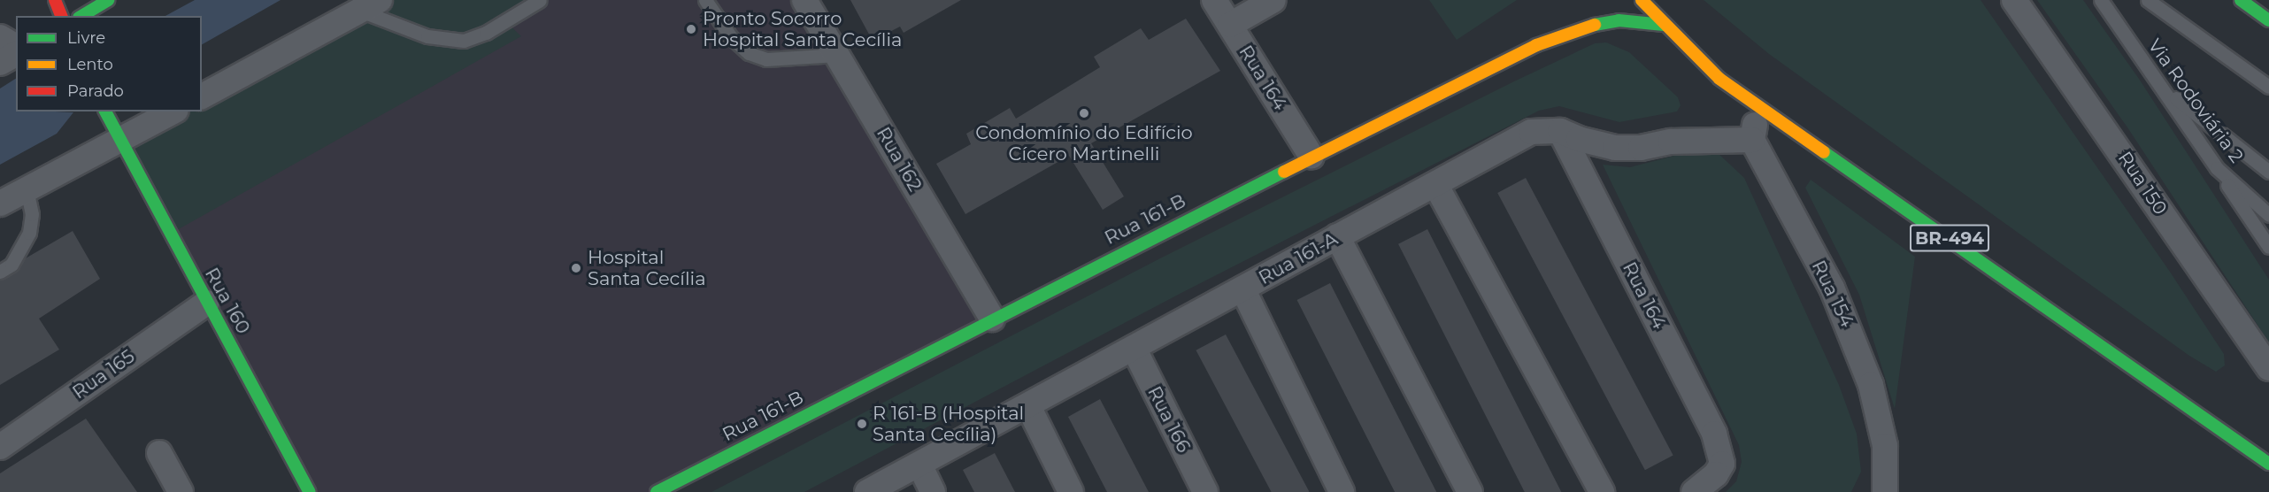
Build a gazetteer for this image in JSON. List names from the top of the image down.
{
  "streets": {
    "street": [
      "Rua 164",
      "Rua 162",
      "Rua 150",
      "Rua 161-B",
      "BR-494",
      "Rua 161-A",
      "Rua 154",
      "Rua 160",
      "Rua 165",
      "Rua 166"
    ],
    "lane": ["Via Rodoviária 2"]
  },
  "crossings": [
    ["Rua 164", "Rua 161-B"],
    ["Rua 164", "Rua 161-A"],
    ["Rua 162", "Rua 161-B"],
    ["Rua 161-B", "BR-494"],
    ["Rua 161-A", "Rua 154"],
    ["Rua 161-A", "Rua 166"],
    ["Rua 160", "Rua 165"]
  ],
  "places": [
    "Pronto Socorro Hospital Santa Cecília",
    "Condomínio do Edifício Cícero Martinelli",
    "Hospital Santa Cecília",
    "R 161-B (Hospital Santa Cecília)"
  ],
  "legend": ["Livre", "Lento", "Parado"]
}
